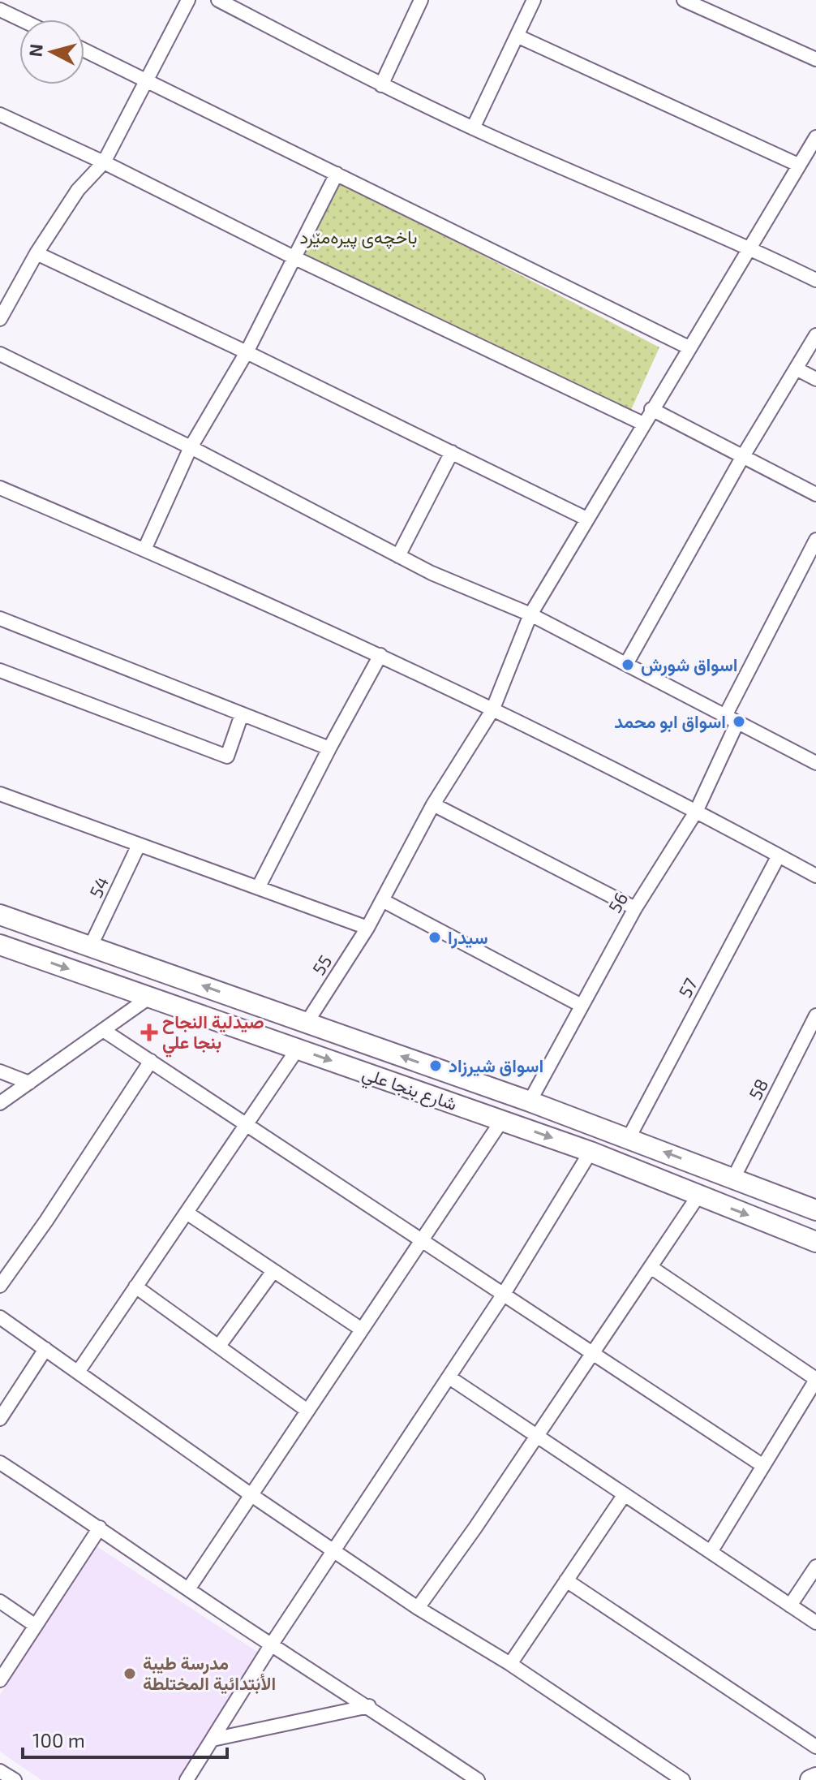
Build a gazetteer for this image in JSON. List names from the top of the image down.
{
  "streets": {
    "main road": ["شارع بنجا علي"],
    "street": [
      "54",
      "56",
      "55",
      "57",
      "58"
    ]
  },
  "crossings": [
    ["54", "شارع بنجا علي"],
    ["56", "شارع بنجا علي"],
    ["55", "شارع بنجا علي"],
    ["57", "شارع بنجا علي"],
    ["شارع بنجا علي", "58"]
  ],
  "parks": ["باخچەی پیرەمێرد"],
  "places": {
    "other": [
      "اسواق شورش",
      "اسواق ابو محمد",
      "سيدرا",
      "اسواق شيرزاد",
      "مدرسة طيبة الأبتدائية المختلطة"
    ],
    "health": ["صيدلية النجاح بنجا علي"]
  },
  "scale_bar": "100 m",
  "north": "left"
}
